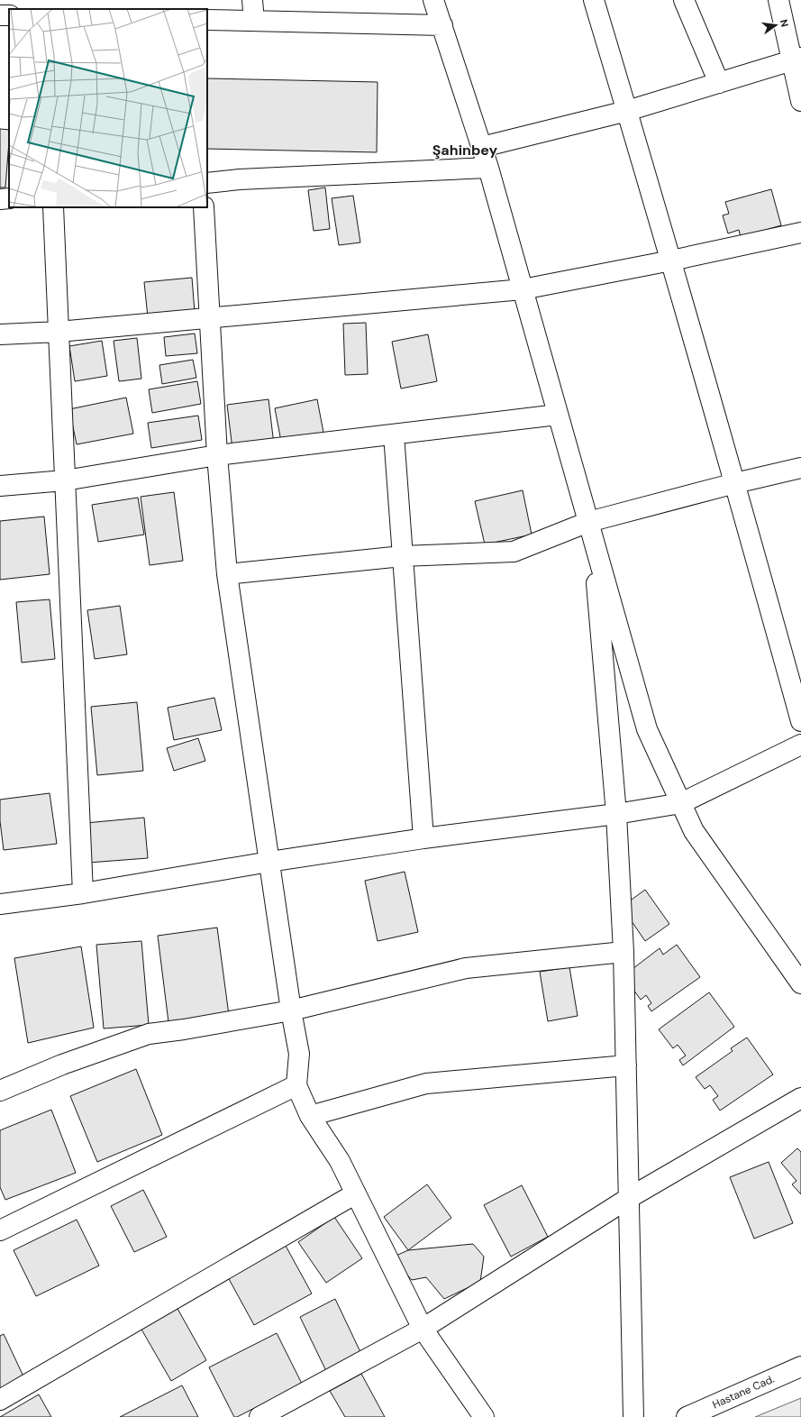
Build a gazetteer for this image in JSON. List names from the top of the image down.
{
  "streets": {
    "street": ["Hastane Cad."]
  },
  "districts": ["Şahinbey"],
  "north": "right"
}
